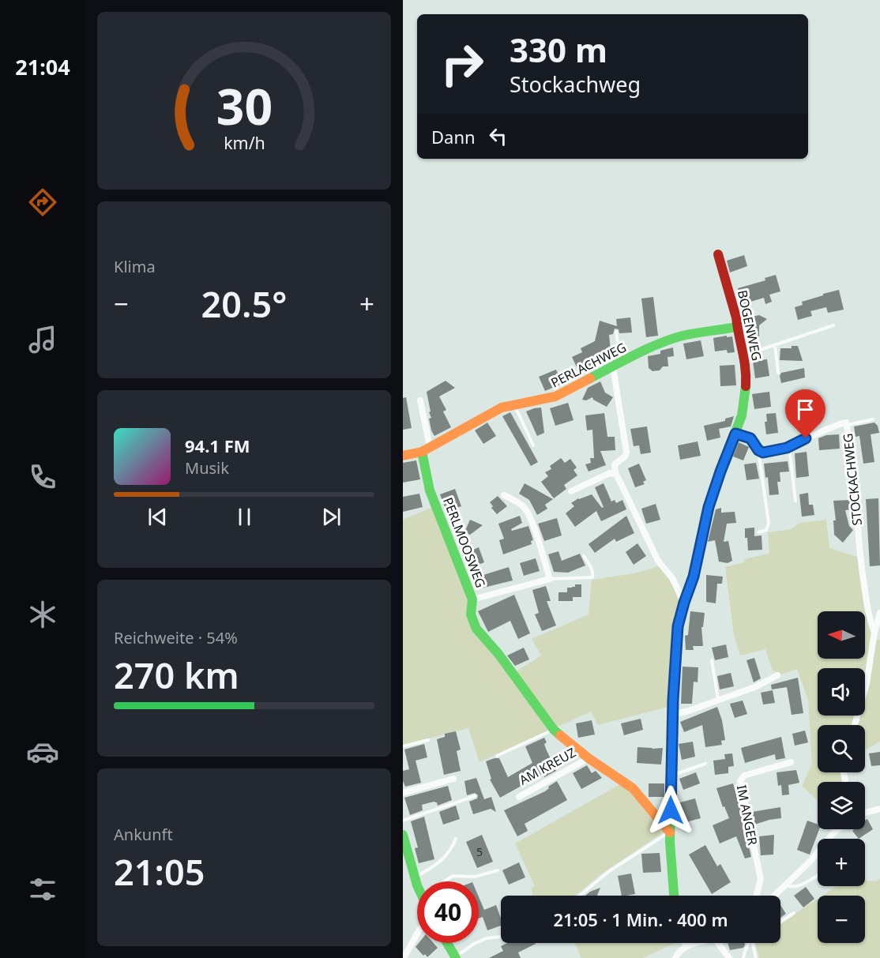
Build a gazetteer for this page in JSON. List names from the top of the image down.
{
  "streets": {
    "street": [
      "BOGENWEG",
      "PERLACHWEG",
      "STOCKACHWEG",
      "PERLMOOSWEG",
      "AM KREUZ",
      "IM ANGER"
    ]
  },
  "crossings": [
    ["BOGENWEG", "PERLACHWEG"],
    ["BOGENWEG", "AM KREUZ"],
    ["PERLACHWEG", "PERLMOOSWEG"],
    ["PERLMOOSWEG", "AM KREUZ"]
  ],
  "house_numbers": ["5"],
  "north": "left",
  "page": {
    "tabs": "21:04",
    "turn": ["330 m", "Stockachweg"],
    "then": "Dann",
    "tile": [
      "Klima",
      ["Reichweite · 54%", "270 km"],
      ["Ankunft", "21:05"]
    ],
    "heat": ["−", "20.5°", "+"],
    "song": ["94.1 FM", "Musik"],
    "map_buttons": ["+", "−"],
    "limit": "40",
    "trip": "21:05 · 1 Min. · 400 m",
    "gauge": ["30", "km/h"]
  }
}
